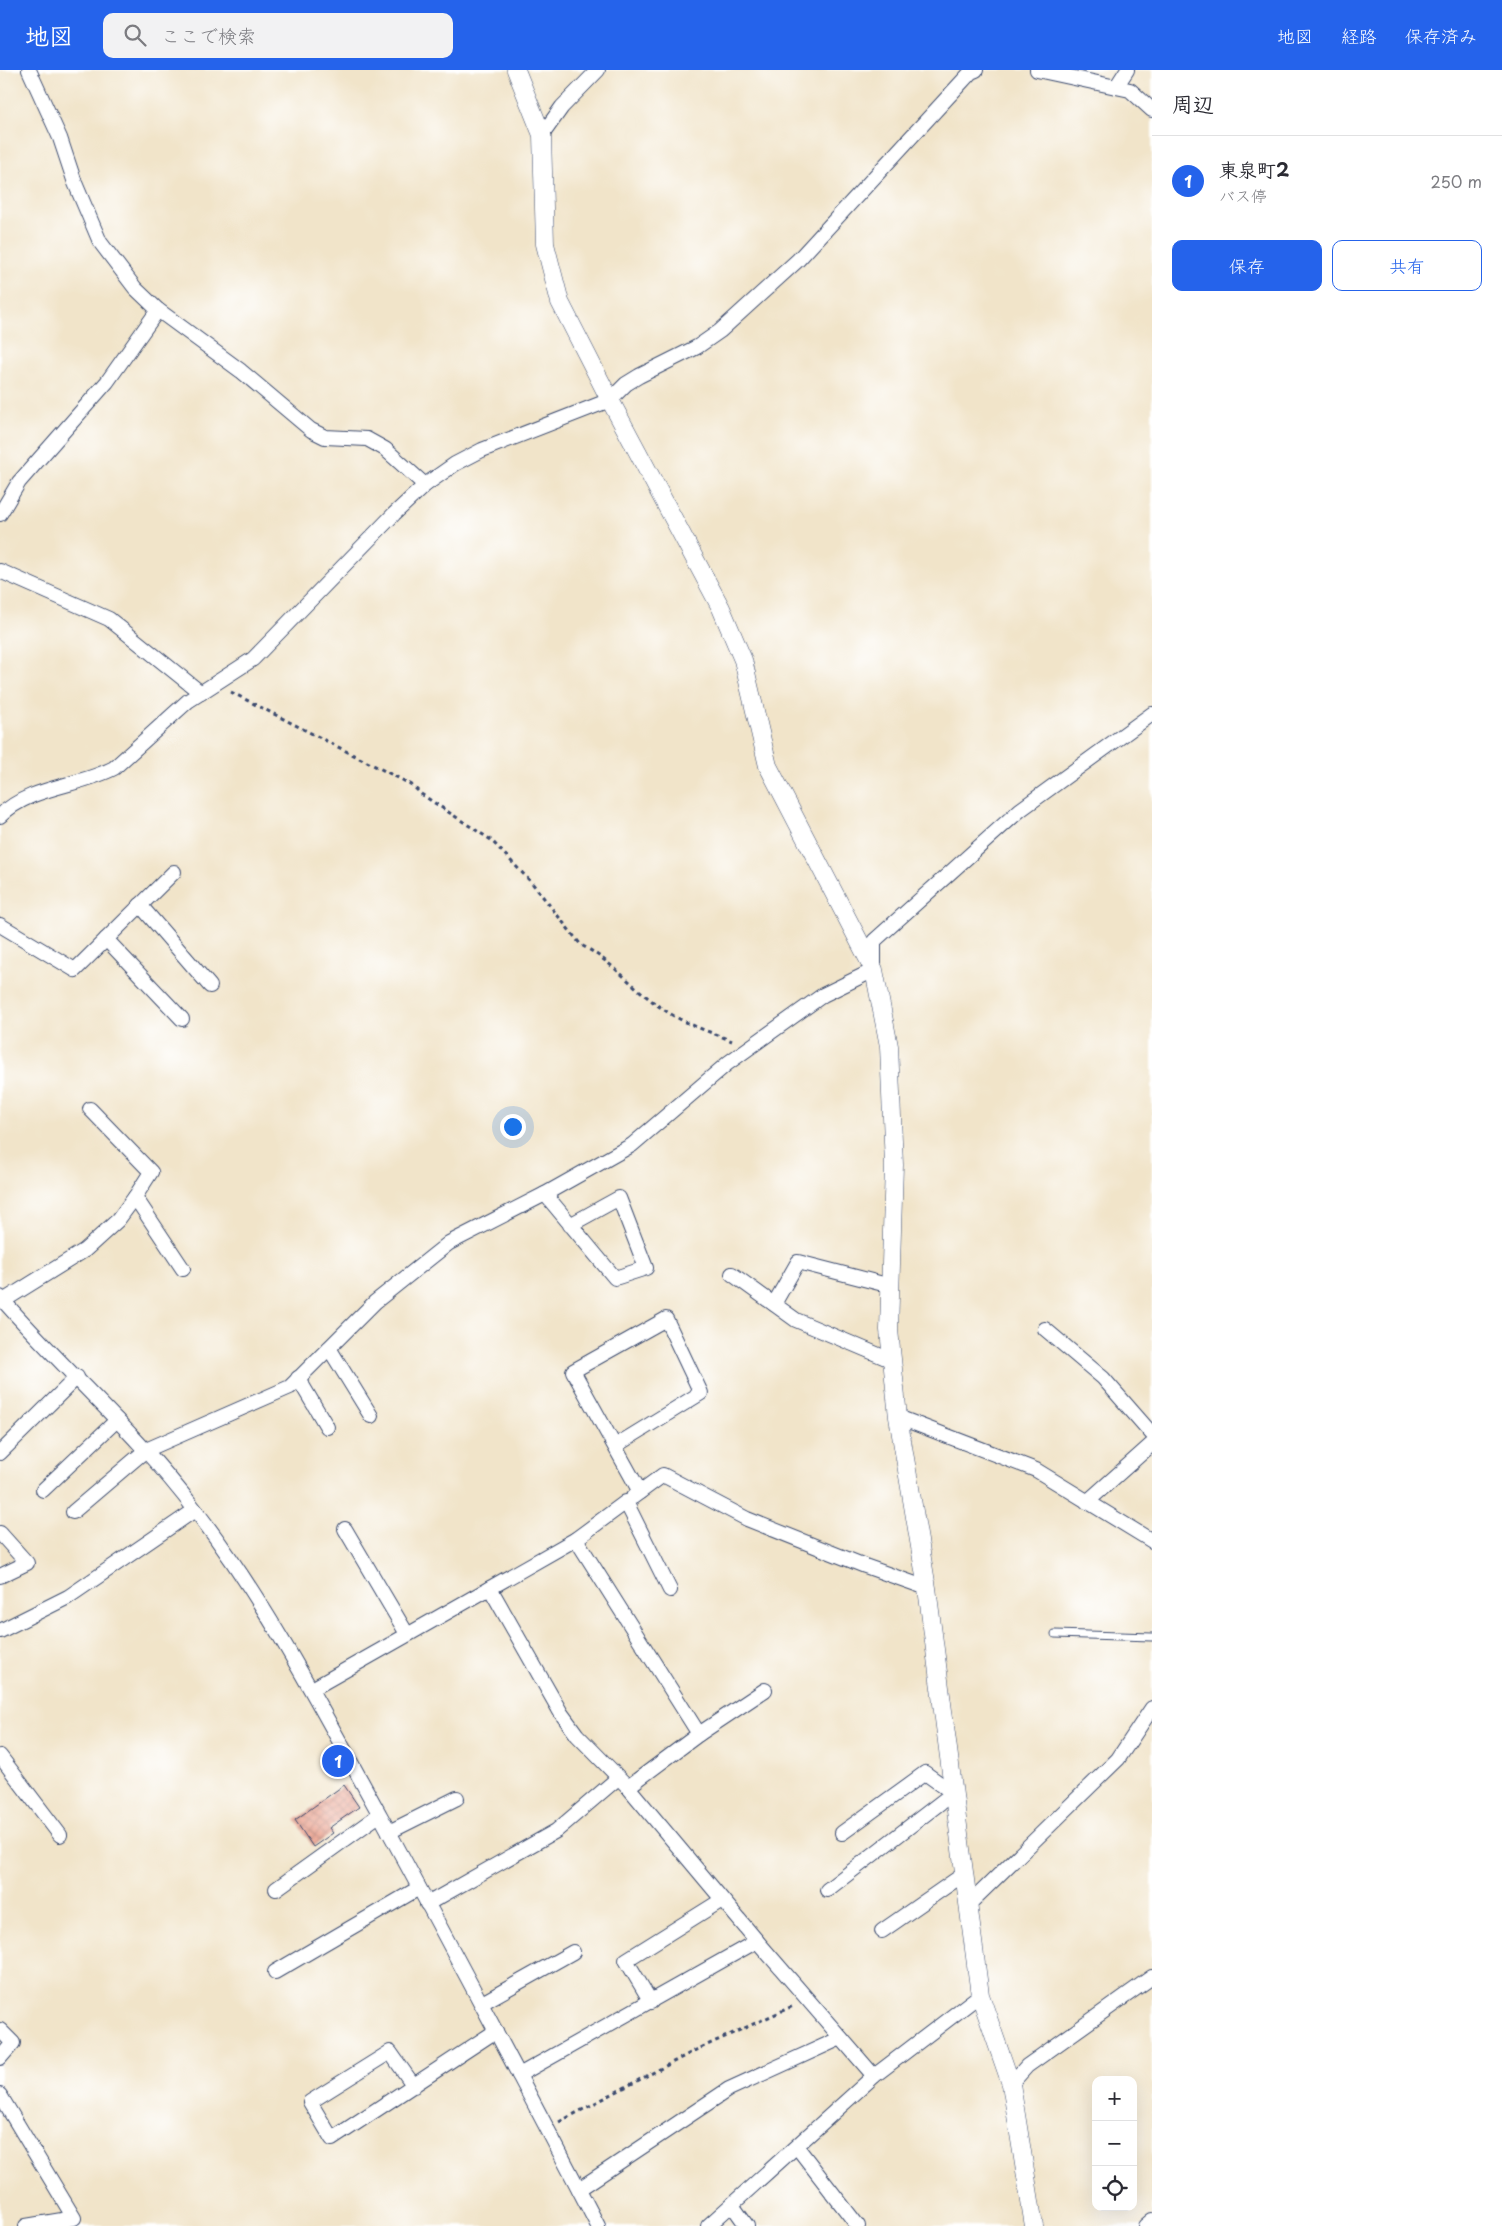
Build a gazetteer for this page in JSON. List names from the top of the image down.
{
  "page": {
    "header": "地図",
    "search": "ここで検索",
    "nav": ["地図", "経路", "保存済み"],
    "heading": "周辺",
    "list": [
      {
        "mark": "1",
        "name": "東泉町2",
        "note": "バス停",
        "value": "250 m"
      }
    ],
    "buttons": ["保存", "共有"],
    "pins": "1",
    "map_buttons": ["+", "−"]
  }
}
